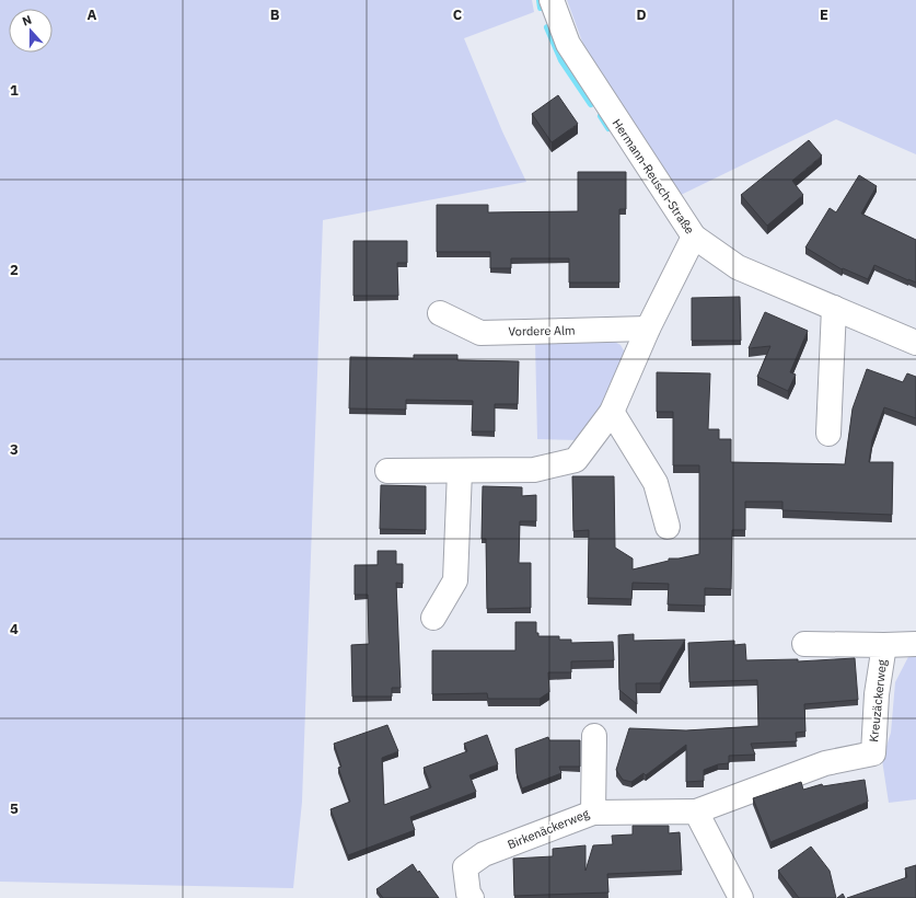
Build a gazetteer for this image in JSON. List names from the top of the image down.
{
  "streets": {
    "street": [
      "Hermann-Reusch-Straße",
      "Vordere Alm",
      "Kreuzäckerweg",
      "Birkenäckerweg"
    ]
  },
  "crossings": [
    ["Kreuzäckerweg", "Birkenäckerweg"]
  ],
  "north": "top",
  "grid": {
    "columns": [
      "A",
      "B",
      "C",
      "D",
      "E"
    ],
    "rows": [
      "1",
      "2",
      "3",
      "4",
      "5"
    ]
  }
}
